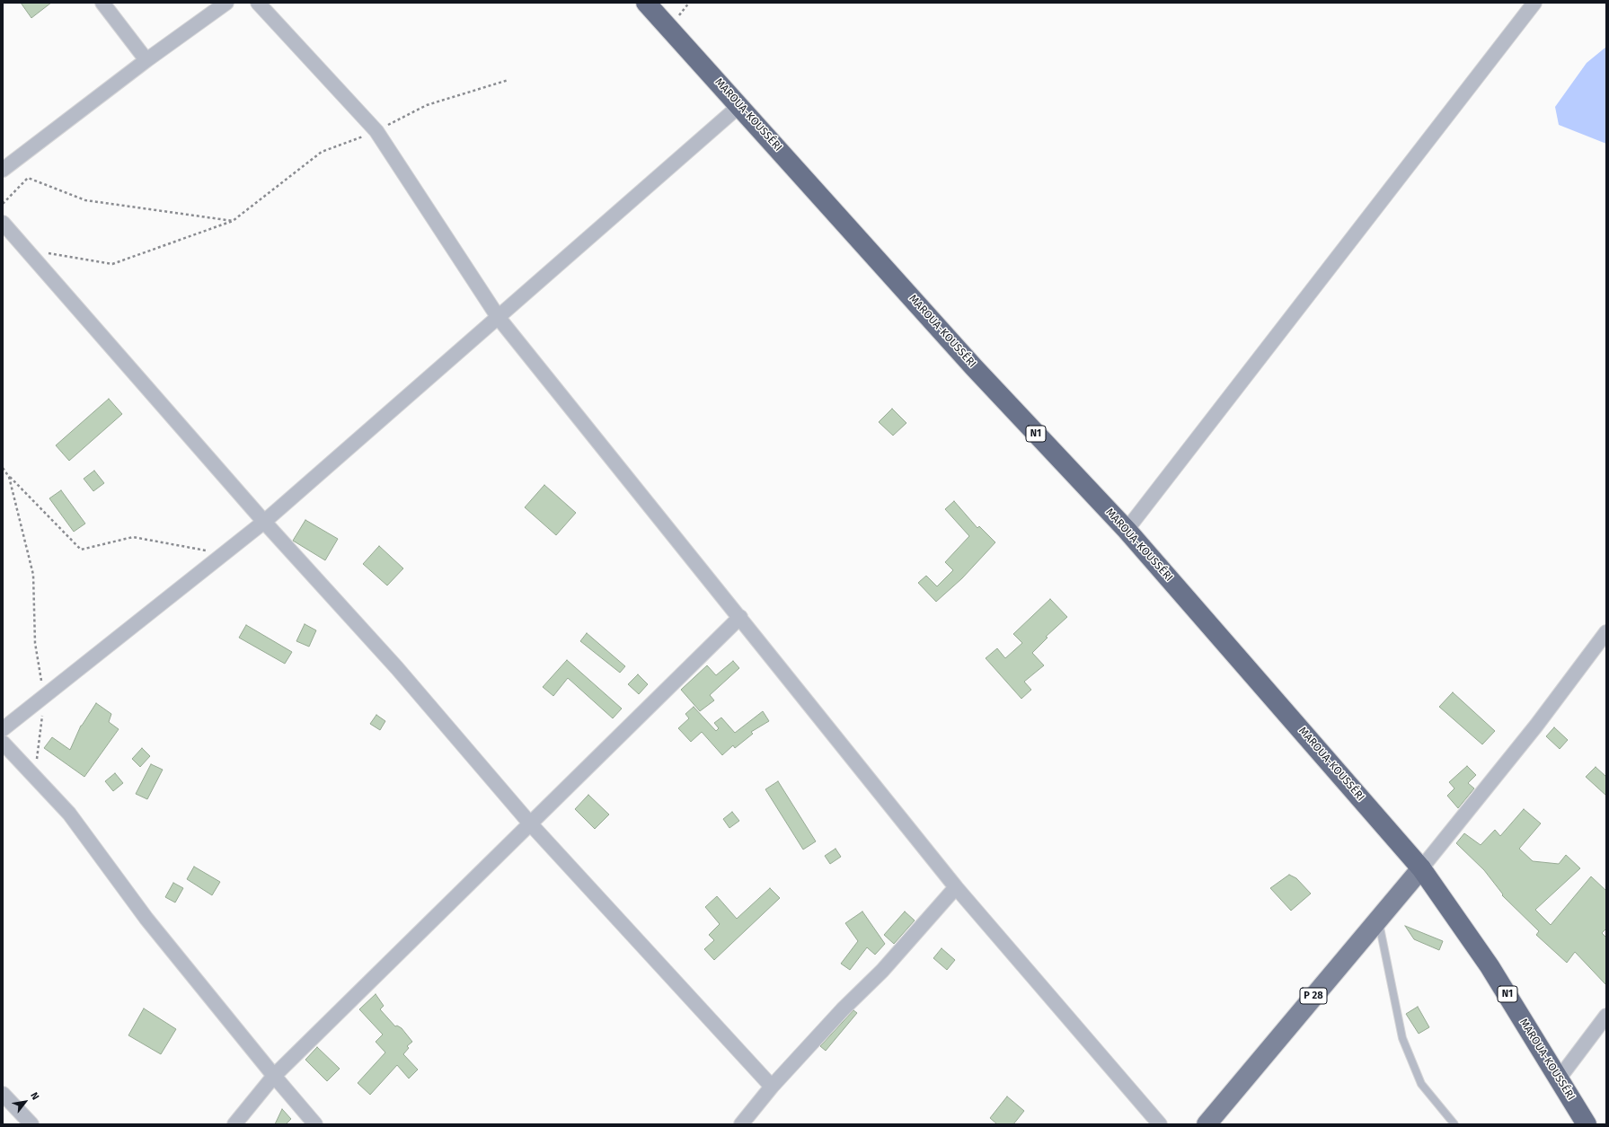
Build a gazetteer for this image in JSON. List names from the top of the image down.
{
  "streets": {
    "highway": ["MAROUA-KOUSSÉRI", "N1"],
    "main road": ["P 28"]
  },
  "crossings": [
    ["MAROUA-KOUSSÉRI", "P 28"]
  ],
  "north": "top right"
}
